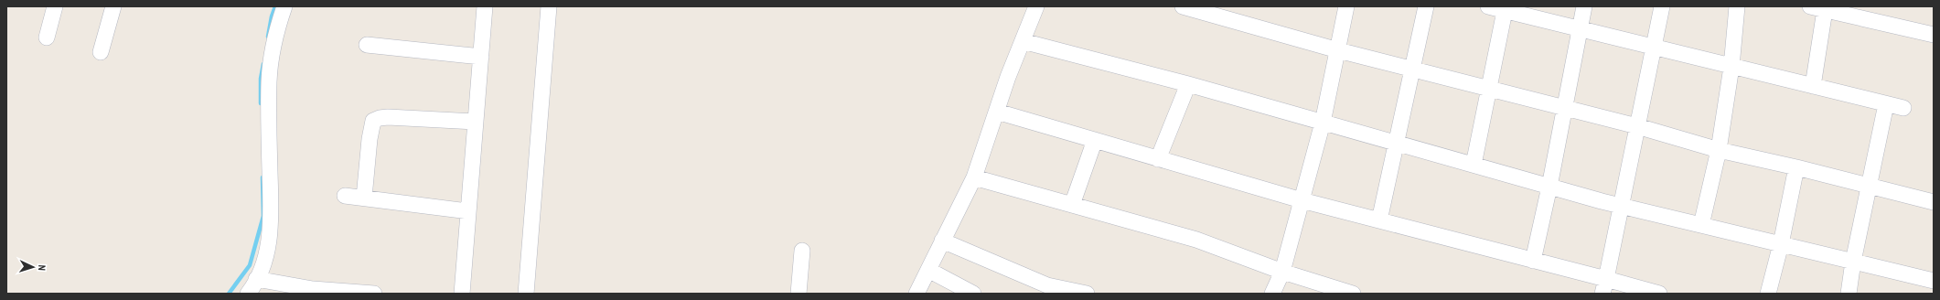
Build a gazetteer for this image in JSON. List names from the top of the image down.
{
  "north": "right"
}
